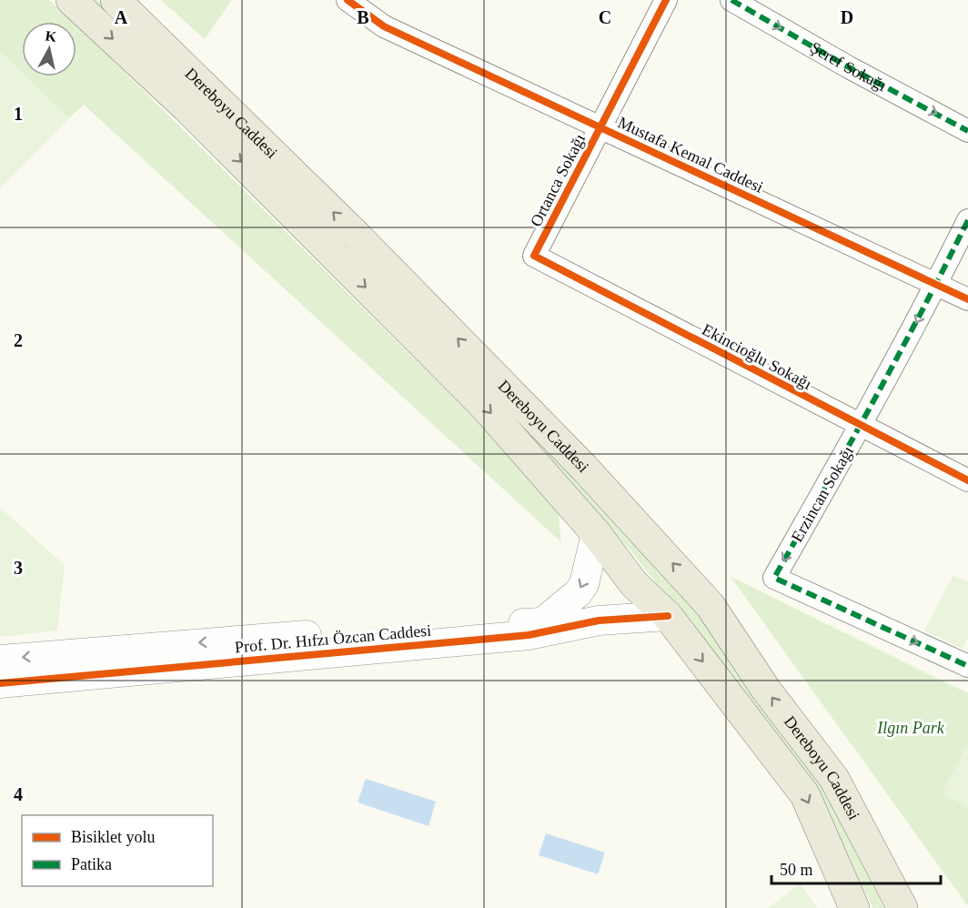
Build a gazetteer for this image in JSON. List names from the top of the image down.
{
  "streets": {
    "main road": ["Dereboyu Caddesi"],
    "street": [
      "Şeref Sokağı",
      "Mustafa Kemal Caddesi",
      "Ortanca Sokağı",
      "Ekincioğlu Sokağı",
      "Erzincan Sokağı",
      "Prof. Dr. Hıfzı Özcan Caddesi"
    ]
  },
  "crossings": [
    ["Dereboyu Caddesi", "Prof. Dr. Hıfzı Özcan Caddesi"],
    ["Mustafa Kemal Caddesi", "Ortanca Sokağı"],
    ["Mustafa Kemal Caddesi", "Erzincan Sokağı"],
    ["Ortanca Sokağı", "Ekincioğlu Sokağı"],
    ["Ekincioğlu Sokağı", "Erzincan Sokağı"]
  ],
  "one_way": ["Şeref Sokağı"],
  "parks": ["Ilgın Park"],
  "legend": ["Bisiklet yolu", "Patika"],
  "scale_bar": "50 m",
  "north": "top",
  "grid": {
    "columns": [
      "A",
      "B",
      "C",
      "D"
    ],
    "rows": [
      "1",
      "2",
      "3",
      "4"
    ]
  }
}
